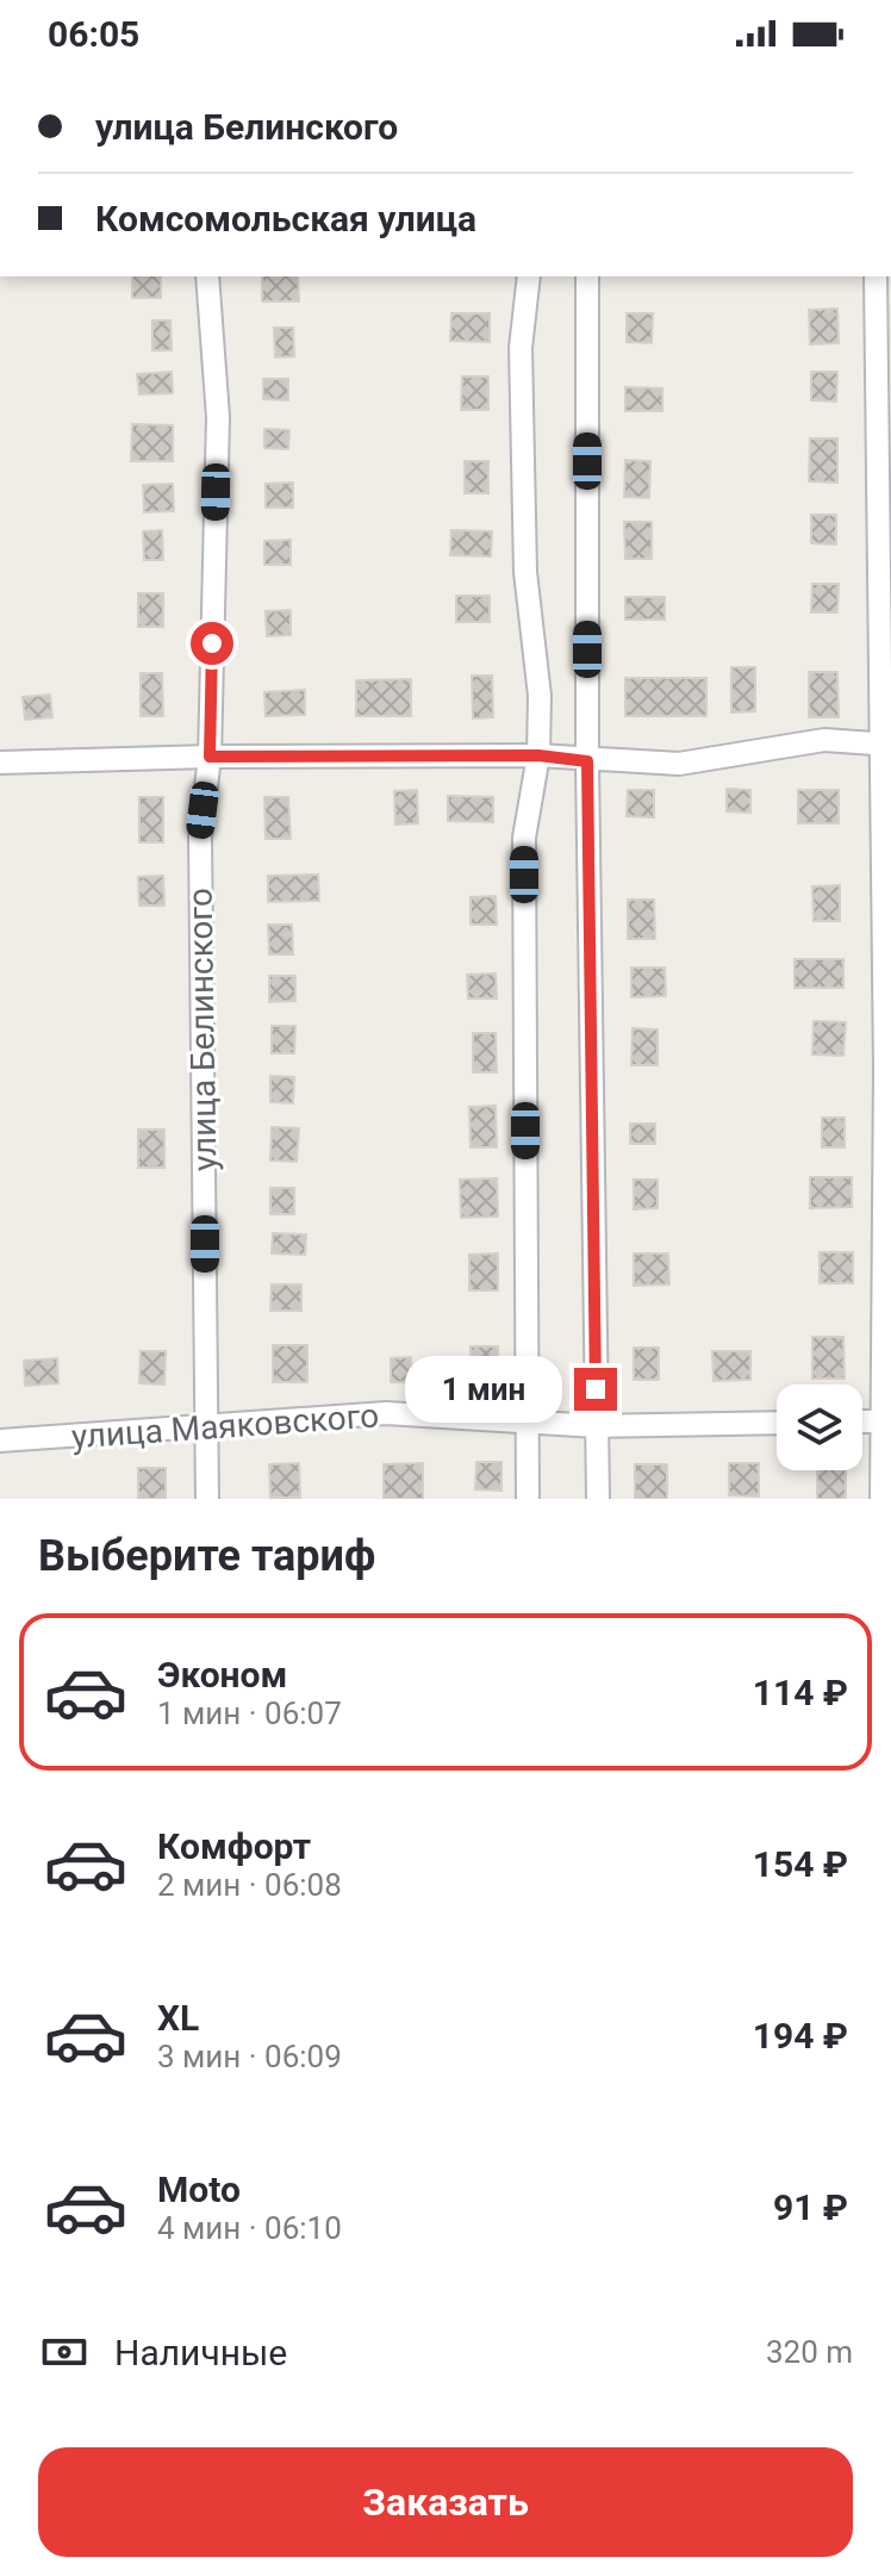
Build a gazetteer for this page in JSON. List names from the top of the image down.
{
  "streets": {
    "street": ["улица Белинского", "улица Маяковского"]
  },
  "crossings": [
    ["улица Белинского", "улица Маяковского"]
  ],
  "page": {
    "status": "06:05",
    "banner": ["улица Белинского", "Комсомольская улица"],
    "bubble": "1 мин",
    "heading": "Выберите тариф",
    "list": [
      {
        "name": "Эконом",
        "note": "1 мин · 06:07",
        "value": "114 ₽"
      },
      {
        "name": "Комфорт",
        "note": "2 мин · 06:08",
        "value": "154 ₽"
      },
      {
        "name": "XL",
        "note": "3 мин · 06:09",
        "value": "194 ₽"
      },
      {
        "name": "Moto",
        "note": "4 мин · 06:10",
        "value": "91 ₽"
      }
    ],
    "pay": ["Наличные", "320 m"],
    "buttons": "Заказать"
  }
}
